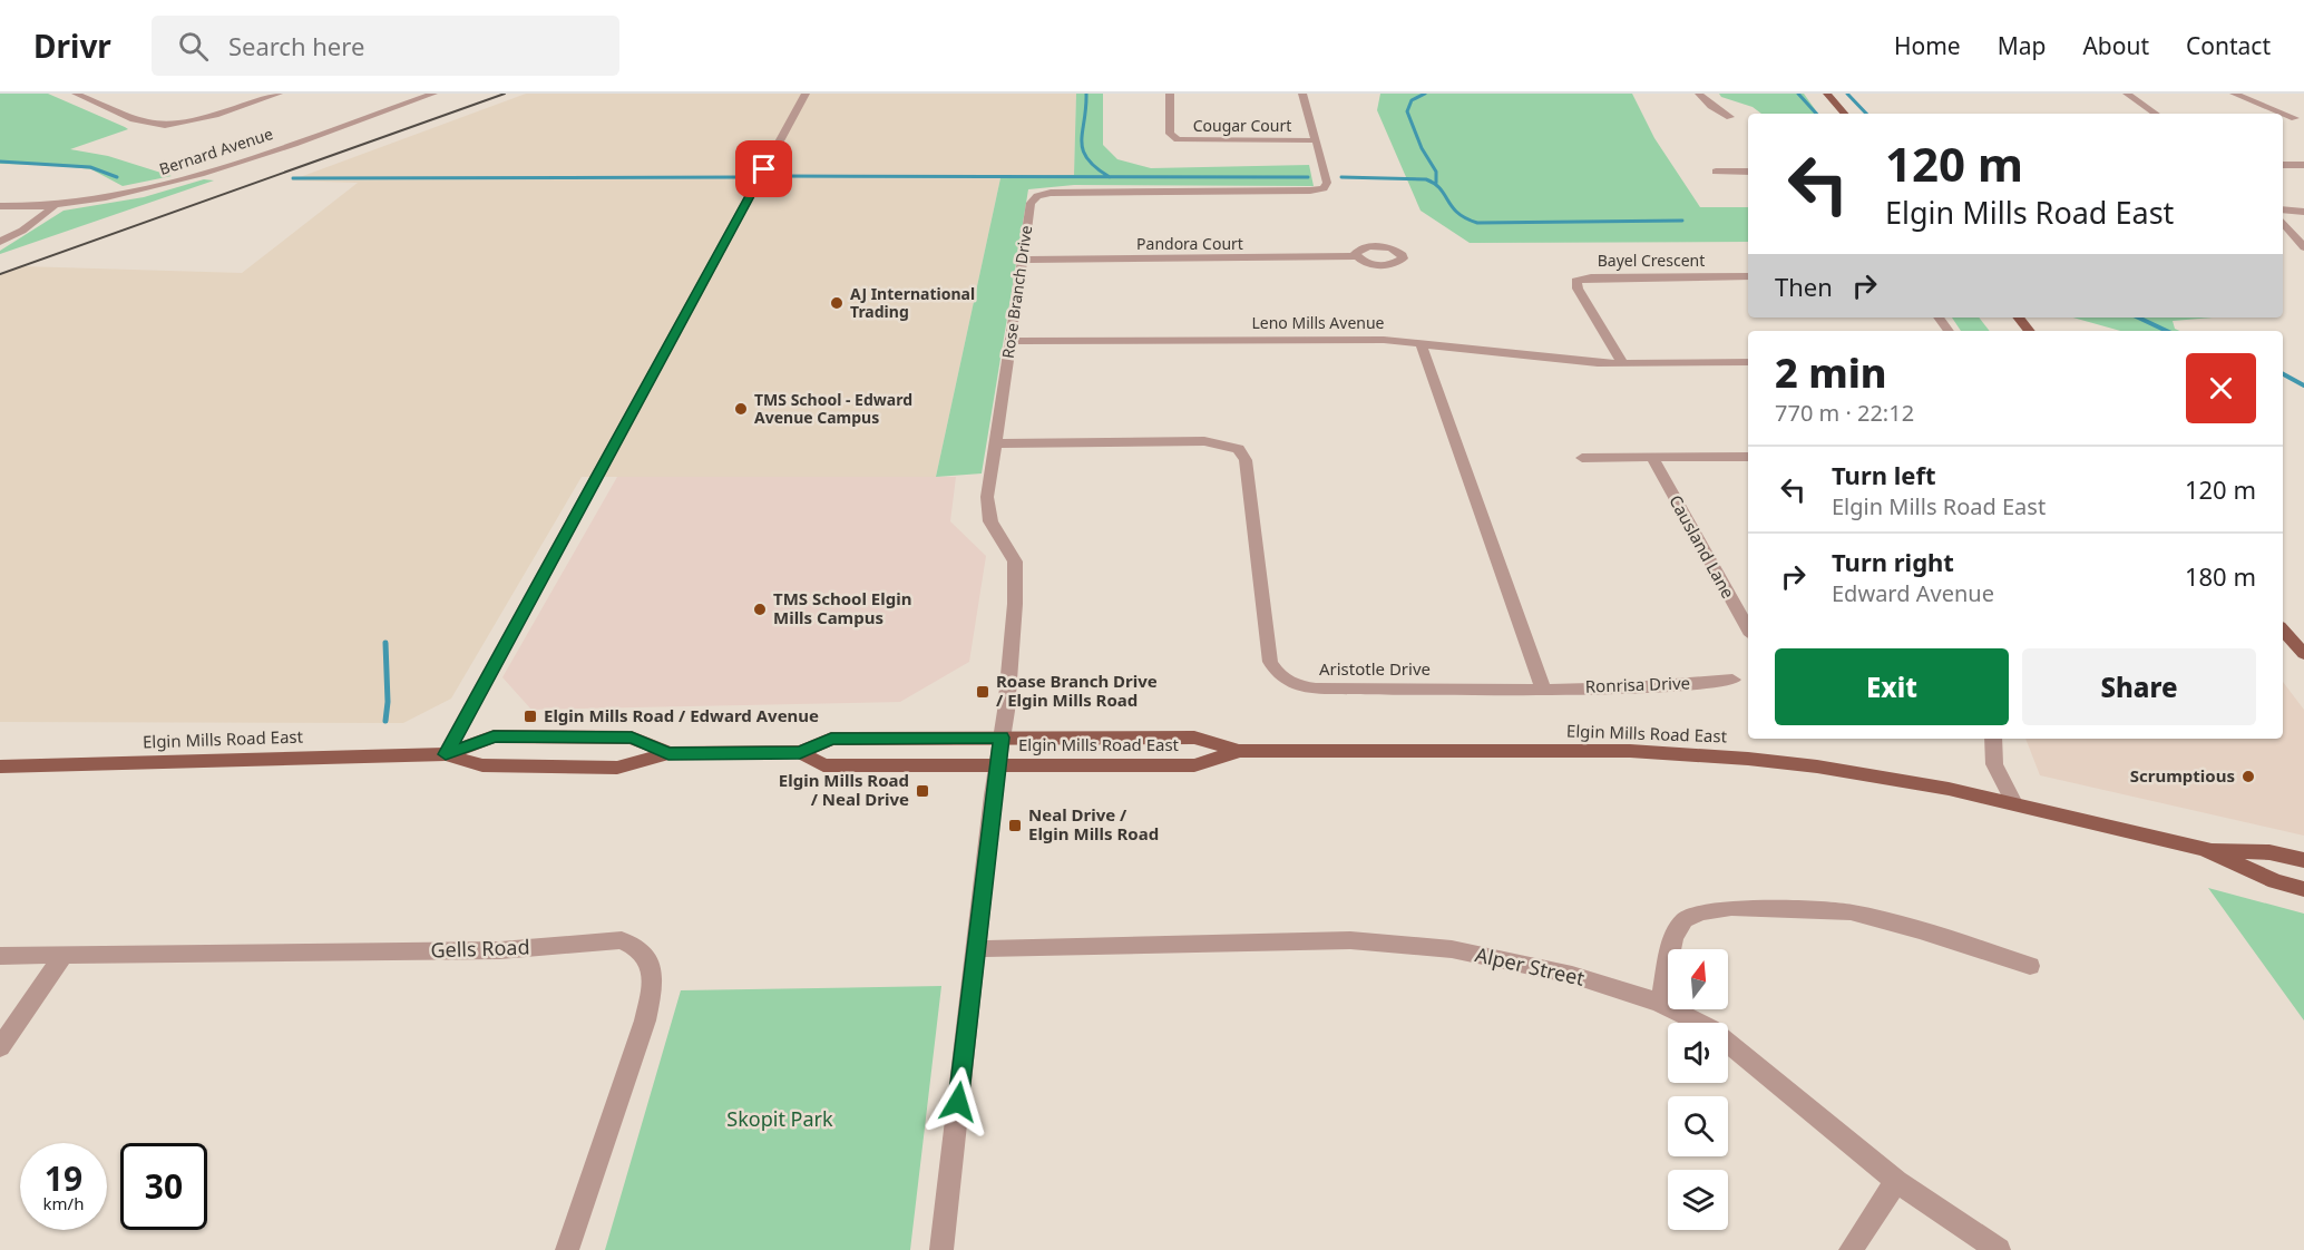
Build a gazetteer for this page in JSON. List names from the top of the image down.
{
  "streets": {
    "main road": ["Elgin Mills Road East"],
    "street": [
      "Cougar Court",
      "Bernard Avenue",
      "Pandora Court",
      "Bayel Crescent",
      "Rose Branch Drive",
      "Leno Mills Avenue",
      "Causland Lane",
      "Aristotle Drive",
      "Ronrisa Drive",
      "Gells Road",
      "Alper Street"
    ]
  },
  "crossings": [
    ["Cougar Court", "Rose Branch Drive"],
    ["Pandora Court", "Rose Branch Drive"],
    ["Bayel Crescent", "Leno Mills Avenue"],
    ["Rose Branch Drive", "Leno Mills Avenue"],
    ["Rose Branch Drive", "Aristotle Drive"],
    ["Rose Branch Drive", "Elgin Mills Road East"],
    ["Rose Branch Drive", "Alper Street"],
    ["Aristotle Drive", "Ronrisa Drive"]
  ],
  "parks": ["Skopit Park"],
  "places": {
    "other": [
      "AJ International Trading",
      "TMS School - Edward Avenue Campus",
      "TMS School Elgin Mills Campus",
      "Scrumptious"
    ],
    "transit": [
      "Roase Branch Drive / Elgin Mills Road",
      "Elgin Mills Road / Edward Avenue",
      "Elgin Mills Road / Neal Drive",
      "Neal Drive / Elgin Mills Road"
    ]
  },
  "north": "top",
  "page": {
    "header": "Drivr",
    "search": "Search here",
    "nav": [
      "Home",
      "Map",
      "About",
      "Contact"
    ],
    "turn": ["120 m", "Elgin Mills Road East"],
    "then": "Then",
    "heading": ["2 min", "770 m · 22:12"],
    "list": [
      {
        "name": "Turn left",
        "note": "Elgin Mills Road East",
        "value": "120 m"
      },
      {
        "name": "Turn right",
        "note": "Edward Avenue",
        "value": "180 m"
      }
    ],
    "buttons": ["Exit", "Share"],
    "speed": "19 km/h",
    "limit": "30"
  }
}
